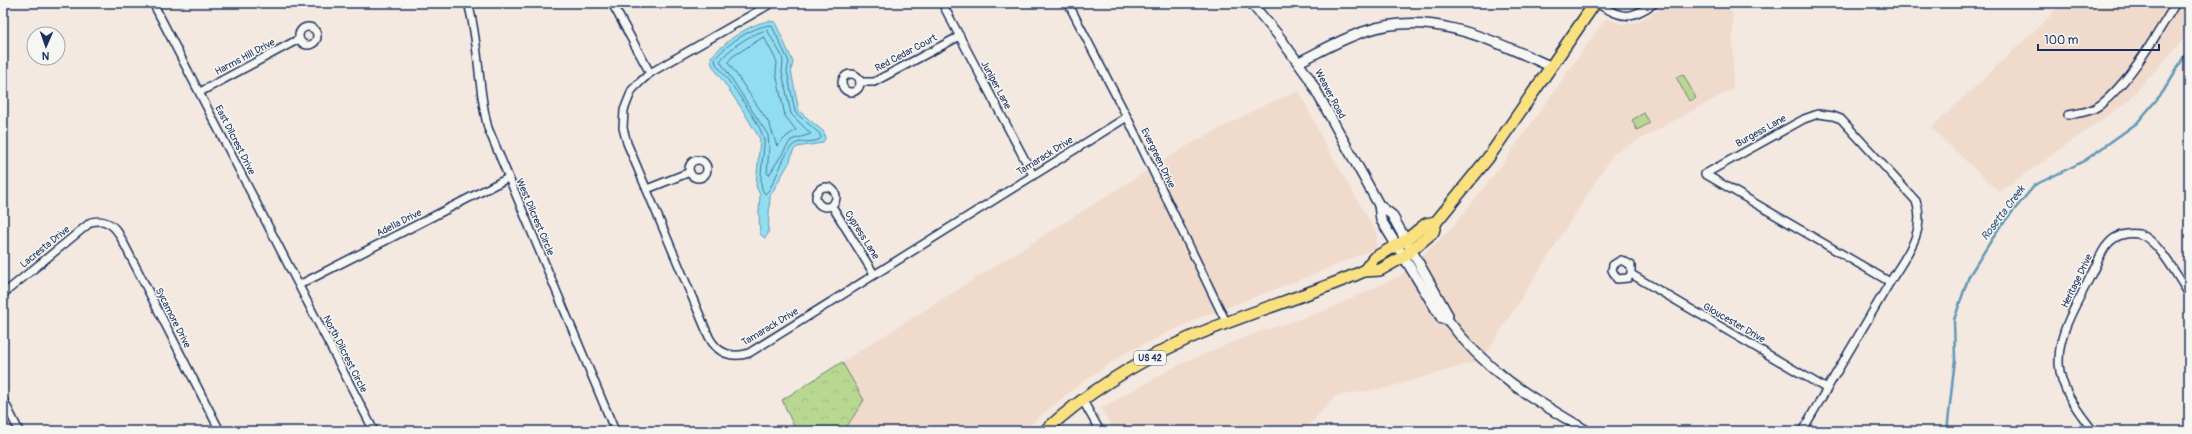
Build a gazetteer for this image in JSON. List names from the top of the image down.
{
  "streets": {
    "main road": ["Weaver Road", "US 42"],
    "street": [
      "Red Cedar Court",
      "Harms Hill Drive",
      "Juniper Lane",
      "Burgess Lane",
      "East Dilcrest Drive",
      "Tamarack Drive",
      "Evergreen Drive",
      "West Dilcrest Circle",
      "Adella Drive",
      "Cypress Lane",
      "Lacresta Drive",
      "Heritage Drive",
      "Sycamore Drive",
      "Gloucester Drive",
      "North Dilcrest Circle"
    ]
  },
  "crossings": [
    ["Red Cedar Court", "Juniper Lane"],
    ["Harms Hill Drive", "East Dilcrest Drive"],
    ["Juniper Lane", "Tamarack Drive"],
    ["Weaver Road", "US 42"],
    ["Burgess Lane", "Gloucester Drive"],
    ["East Dilcrest Drive", "Adella Drive"],
    ["East Dilcrest Drive", "North Dilcrest Circle"],
    ["Tamarack Drive", "Evergreen Drive"],
    ["Tamarack Drive", "Cypress Lane"],
    ["Evergreen Drive", "US 42"],
    ["West Dilcrest Circle", "Adella Drive"],
    ["Adella Drive", "North Dilcrest Circle"],
    ["Lacresta Drive", "Sycamore Drive"]
  ],
  "water": ["Rosetta Creek"],
  "scale_bar": "100 m",
  "north": "bottom"
}
